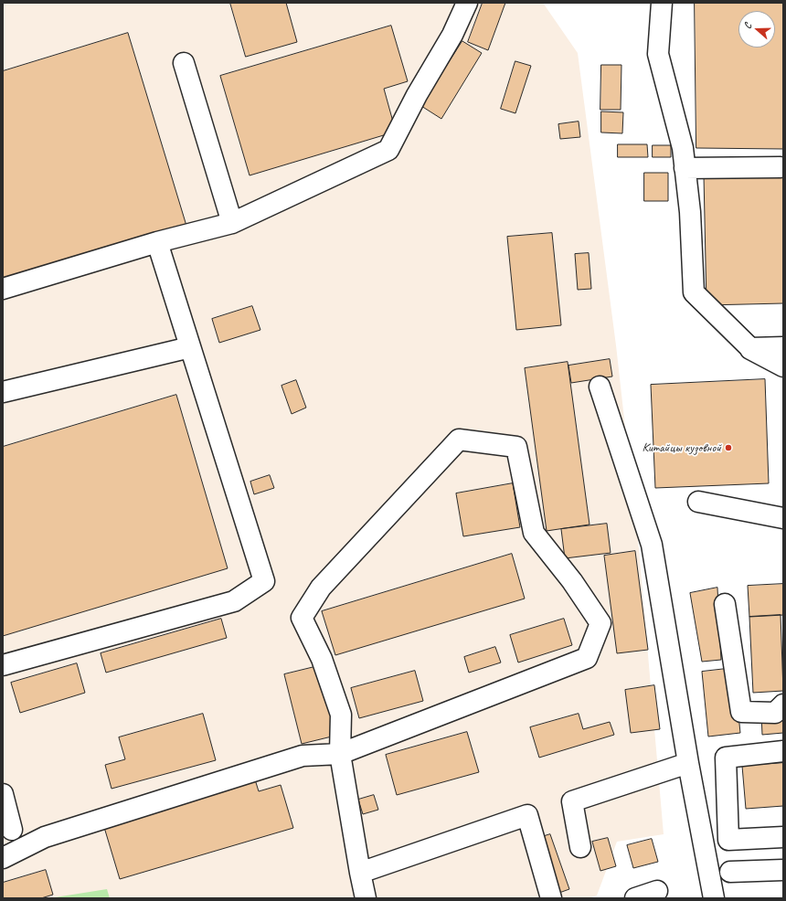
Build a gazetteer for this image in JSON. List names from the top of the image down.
{
  "places": ["Китайцы кузовной"],
  "north": "left"
}
